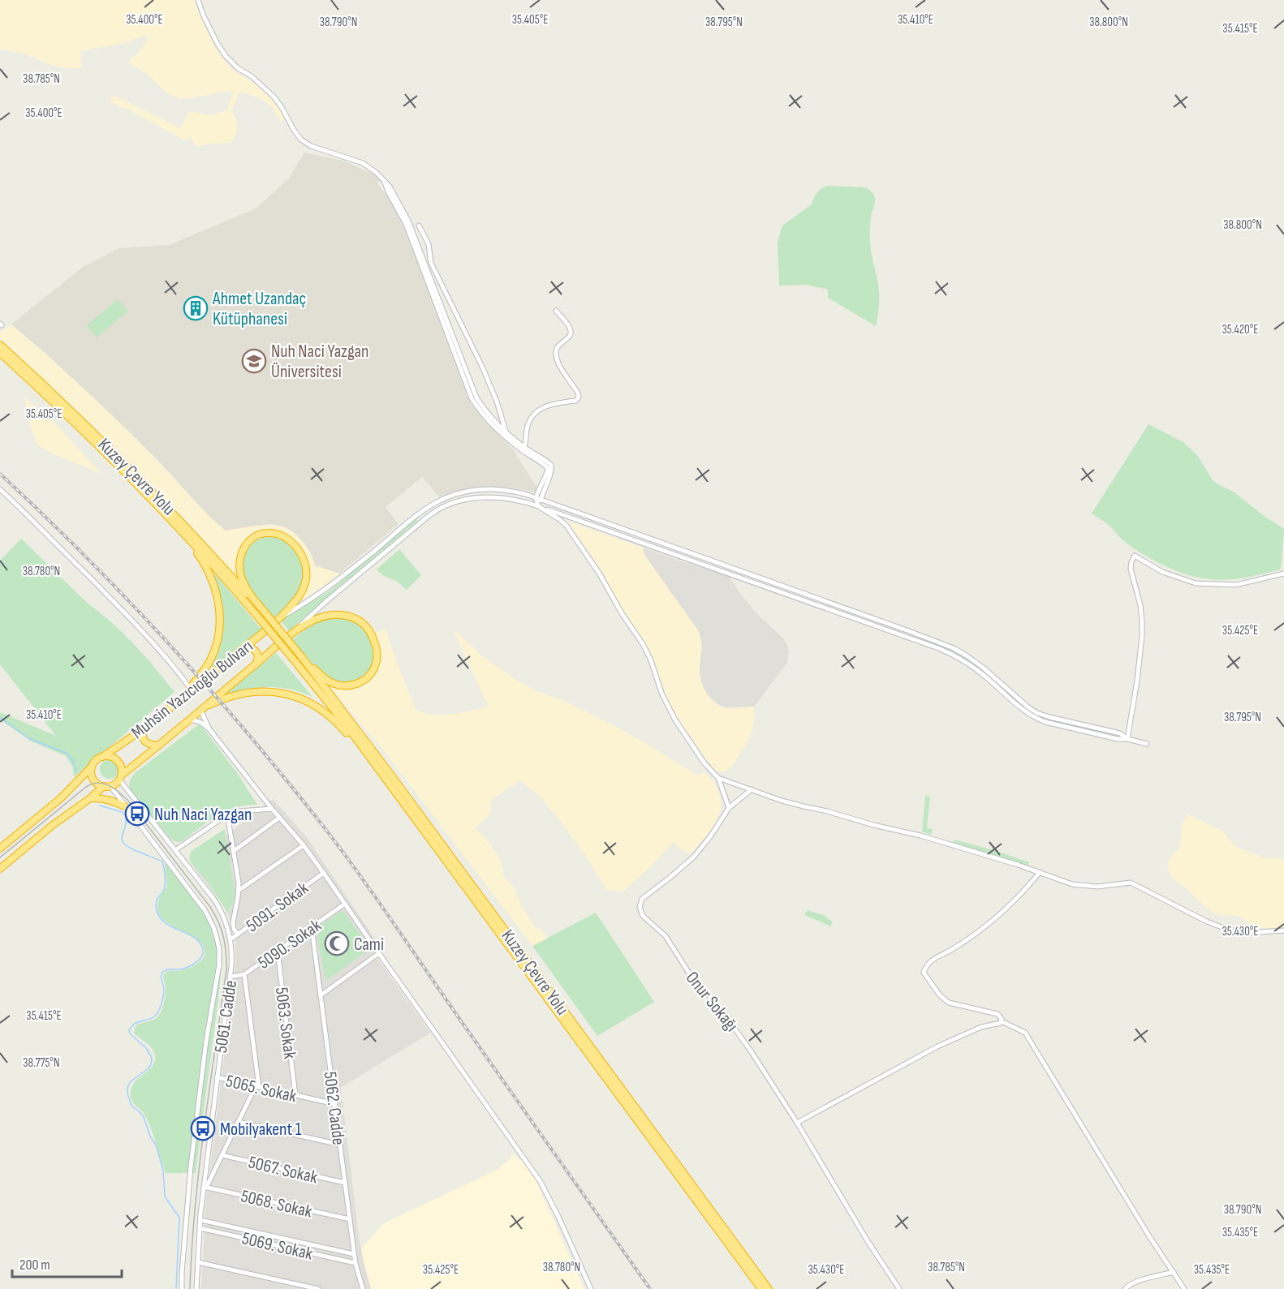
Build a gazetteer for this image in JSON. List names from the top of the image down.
{
  "streets": {
    "highway": ["Kuzey Çevre Yolu", "Muhsin Yazıcıoğlu Bulvarı"],
    "street": [
      "5091. Sokak",
      "5090. Sokak",
      "Onur Sokağı",
      "5061. Cadde",
      "5063. Sokak",
      "5065. Sokak",
      "5062. Cadde",
      "5067. Sokak",
      "5068. Sokak",
      "5069. Sokak"
    ]
  },
  "crossings": [
    ["Kuzey Çevre Yolu", "Muhsin Yazıcıoğlu Bulvarı"],
    ["Muhsin Yazıcıoğlu Bulvarı", "5061. Cadde"],
    ["5091. Sokak", "5061. Cadde"],
    ["5090. Sokak", "5061. Cadde"],
    ["5090. Sokak", "5063. Sokak"],
    ["5090. Sokak", "5062. Cadde"],
    ["5061. Cadde", "5065. Sokak"],
    ["5061. Cadde", "5068. Sokak"],
    ["5061. Cadde", "5069. Sokak"],
    ["5063. Sokak", "5065. Sokak"],
    ["5065. Sokak", "5062. Cadde"],
    ["5062. Cadde", "5067. Sokak"],
    ["5062. Cadde", "5068. Sokak"],
    ["5062. Cadde", "5069. Sokak"]
  ],
  "places": {
    "building": ["Ahmet Uzandaç Kütüphanesi"],
    "school or university": ["Nuh Naci Yazgan Üniversitesi"],
    "bus stop": ["Nuh Naci Yazgan", "Mobilyakent 1"],
    "mosque": ["Cami"]
  },
  "scale_bar": "200 m",
  "coordinates": [
    "35.400°E",
    "35.405°E",
    "35.410°E",
    "38.790°N",
    "38.795°N",
    "38.800°N",
    "35.415°E",
    "38.785°N",
    "35.420°E",
    "38.780°N",
    "35.425°E",
    "35.430°E",
    "38.775°N",
    "35.435°E"
  ]
}
